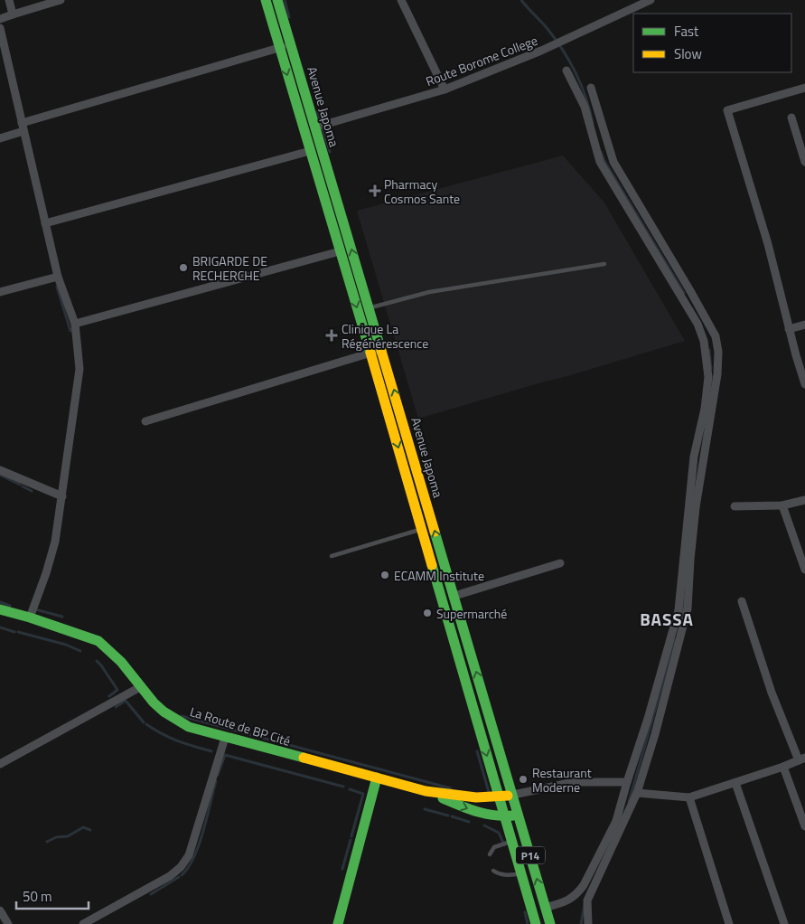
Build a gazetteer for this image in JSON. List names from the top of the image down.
{
  "streets": {
    "main road": ["Avenue Japoma", "La Route de BP Cité", "P14"],
    "street": ["Route Borome College"]
  },
  "crossings": [
    ["Route Borome College", "Avenue Japoma"],
    ["Avenue Japoma", "La Route de BP Cité"]
  ],
  "districts": ["BASSA"],
  "places": {
    "health": ["Pharmacy Cosmos Sante", "Clinique La Régénérescence"],
    "other": [
      "BRIGARDE DE RECHERCHE",
      "ECAMM Institute",
      "Supermarché",
      "Restaurant Moderne"
    ]
  },
  "legend": ["Fast", "Slow"],
  "scale_bar": "50 m"
}
